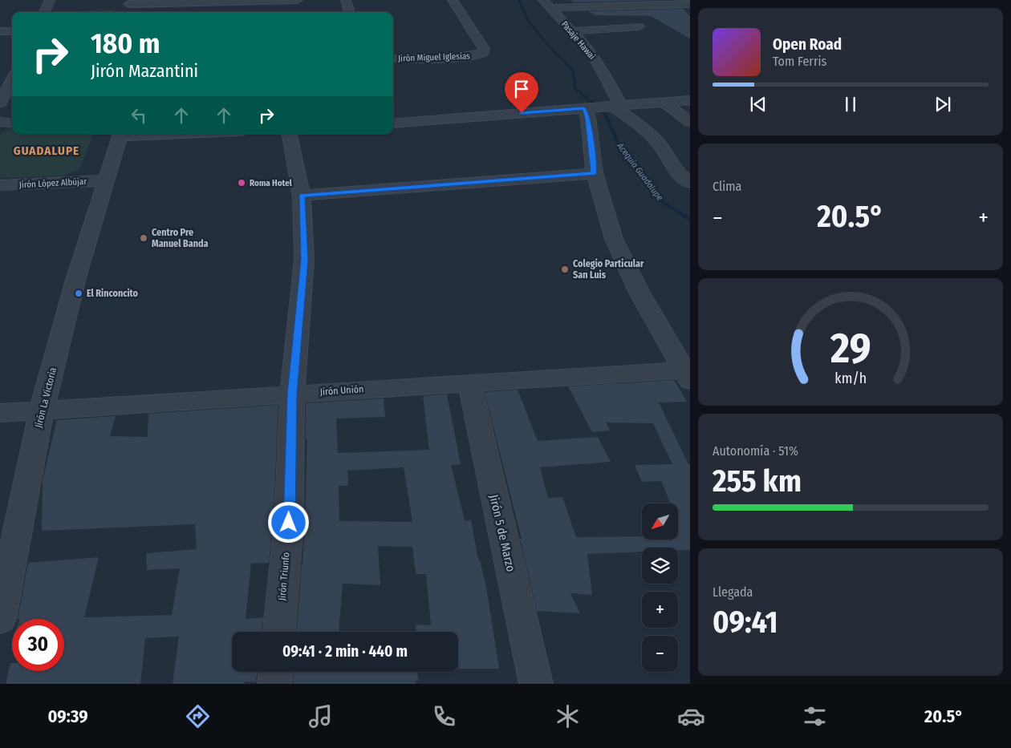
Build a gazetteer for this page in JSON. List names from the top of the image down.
{
  "streets": {
    "street": [
      "Pasaje Hawai",
      "Jirón Miguel Iglesias",
      "Jirón López Albújar",
      "Jirón Unión",
      "Jirón La Victoria",
      "Jirón 5 de Marzo",
      "Jirón Triunfo"
    ]
  },
  "crossings": [
    ["Jirón López Albújar", "Jirón La Victoria"],
    ["Jirón Unión", "Jirón La Victoria"],
    ["Jirón Unión", "Jirón 5 de Marzo"],
    ["Jirón Unión", "Jirón Triunfo"]
  ],
  "districts": ["GUADALUPE"],
  "water": ["Acequia Guadalupe"],
  "places": [
    "Roma Hotel",
    "Centro Pre Manuel Banda",
    "Colegio Particular San Luis",
    "El Rinconcito"
  ],
  "north": "bottom left",
  "page": {
    "turn": ["180 m", "Jirón Mazantini"],
    "song": ["Open Road", "Tom Ferris"],
    "tile": [
      "Clima",
      ["Autonomía · 51%", "255 km"],
      ["Llegada", "09:41"]
    ],
    "heat": ["−", "20.5°", "+"],
    "map_buttons": ["+", "−"],
    "limit": "30",
    "trip": "09:41 · 2 min · 440 m",
    "tabs": ["09:39", "20.5°"],
    "gauge": ["29", "km/h"]
  }
}
